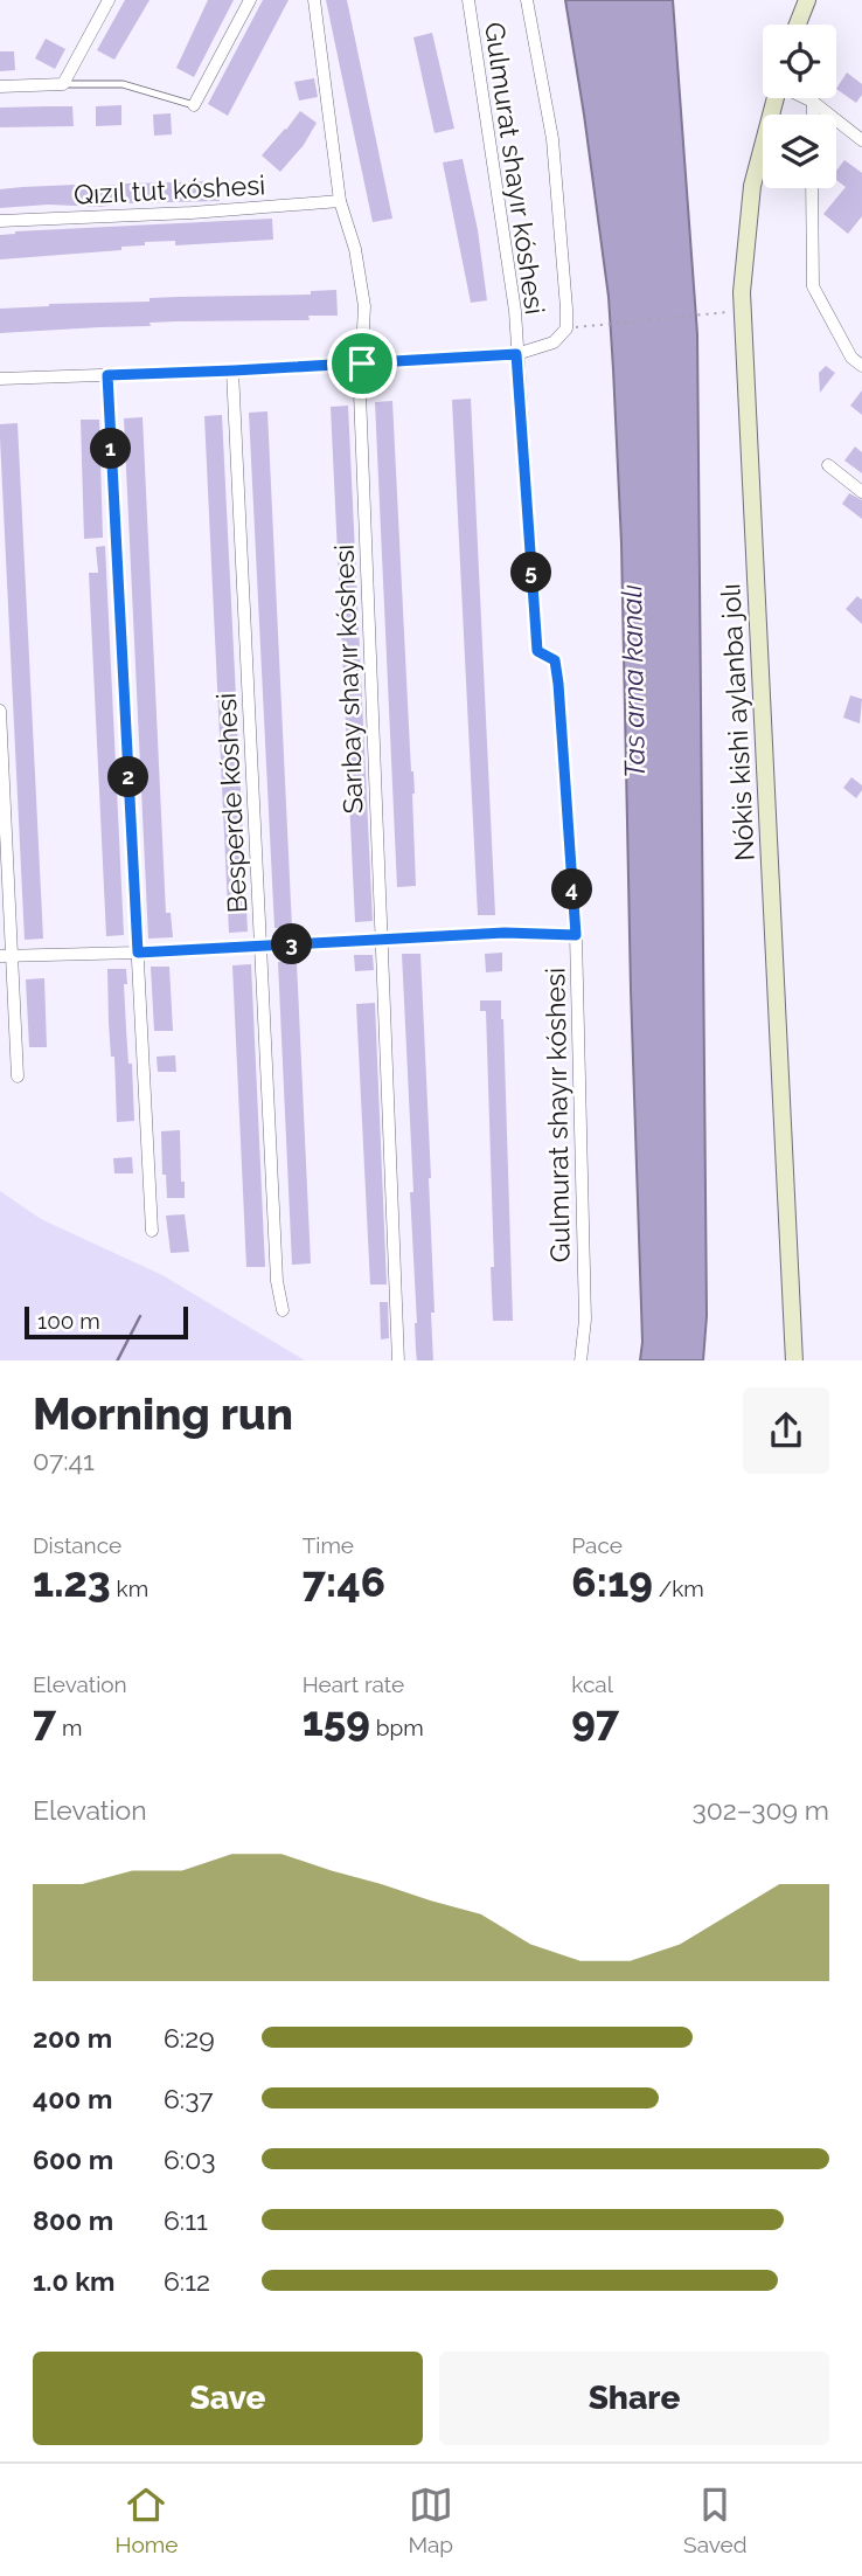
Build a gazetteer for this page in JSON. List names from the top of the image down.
{
  "streets": {
    "main road": ["Nókis kishi aylanba jolı"],
    "street": [
      "Gulmurat shayır kóshesi",
      "Qızıl tut kóshesi",
      "Sarıbay shayır kóshesi",
      "Besperde kóshesi"
    ]
  },
  "crossings": [
    ["Qızıl tut kóshesi", "Sarıbay shayır kóshesi"]
  ],
  "water": ["Tas arna kanalı"],
  "scale_bar": "100 m",
  "page": {
    "pins": [
      "1",
      "5",
      "2",
      "4",
      "3"
    ],
    "scale": "100 m",
    "heading": ["Morning run", "07:41"],
    "stats": [
      ["Distance", "1.23 km"],
      ["Time", "7:46"],
      ["Pace", "6:19 /km"],
      ["Elevation", "7 m"],
      ["Heart rate", "159 bpm"],
      ["kcal", "97"]
    ],
    "chart": ["Elevation", "302–309 m"],
    "list": [
      {
        "name": "200 m",
        "note": "6:29"
      },
      {
        "name": "400 m",
        "note": "6:37"
      },
      {
        "name": "600 m",
        "note": "6:03"
      },
      {
        "name": "800 m",
        "note": "6:11"
      },
      {
        "name": "1.0 km",
        "note": "6:12"
      }
    ],
    "buttons": ["Save", "Share"],
    "tabs": ["Home", "Map", "Saved"]
  }
}
